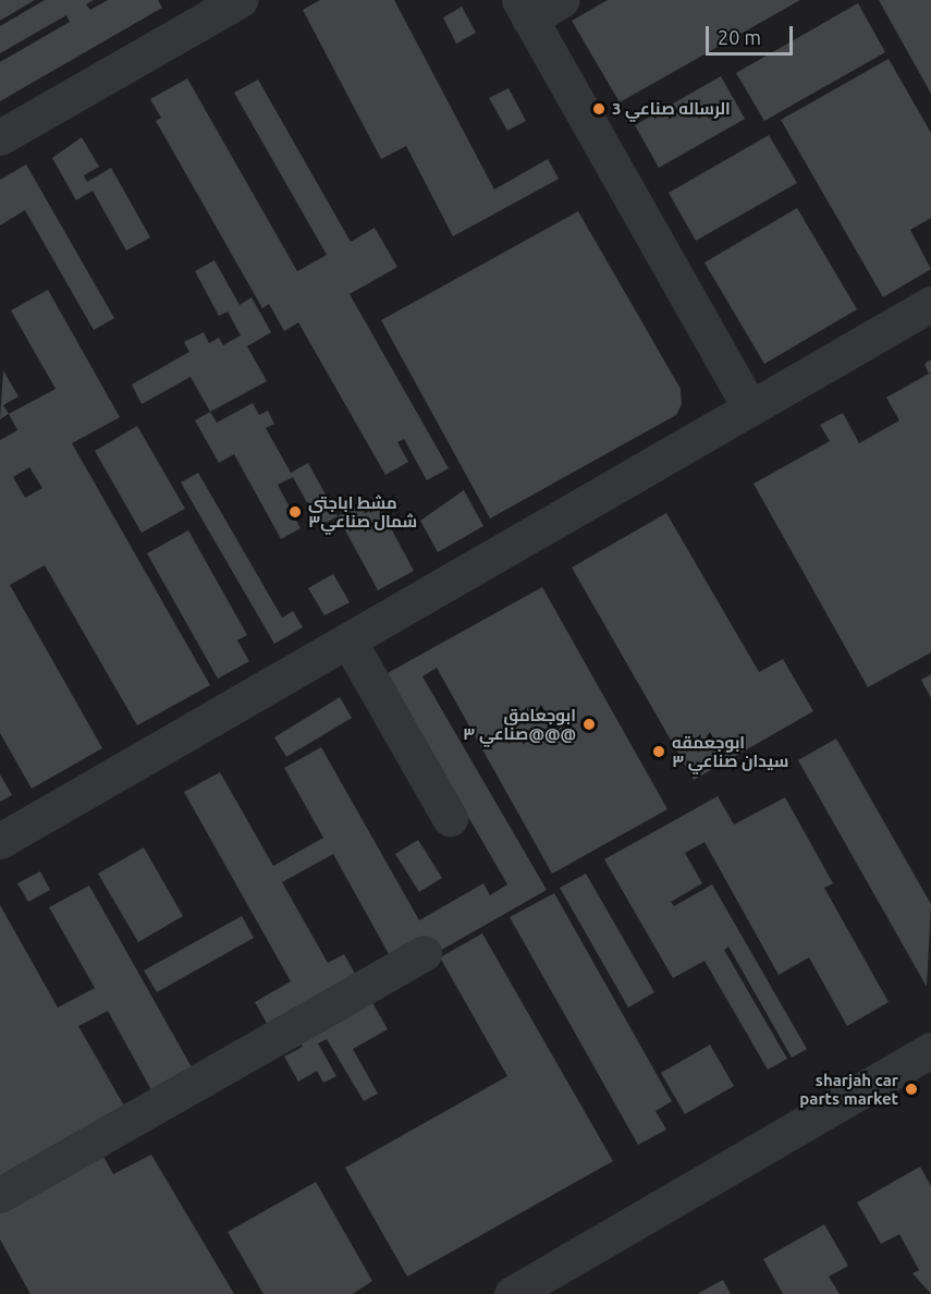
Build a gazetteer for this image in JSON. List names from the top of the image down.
{
  "places": [
    "الرساله صناعي 3",
    "مشط اباجتي شمال صناعي٣",
    "ابوجعامق صناعي ٣@@@",
    "ابوجعمقه سيدان صناعي ٣",
    "sharjah car parts market"
  ],
  "scale_bar": "20 m"
}
